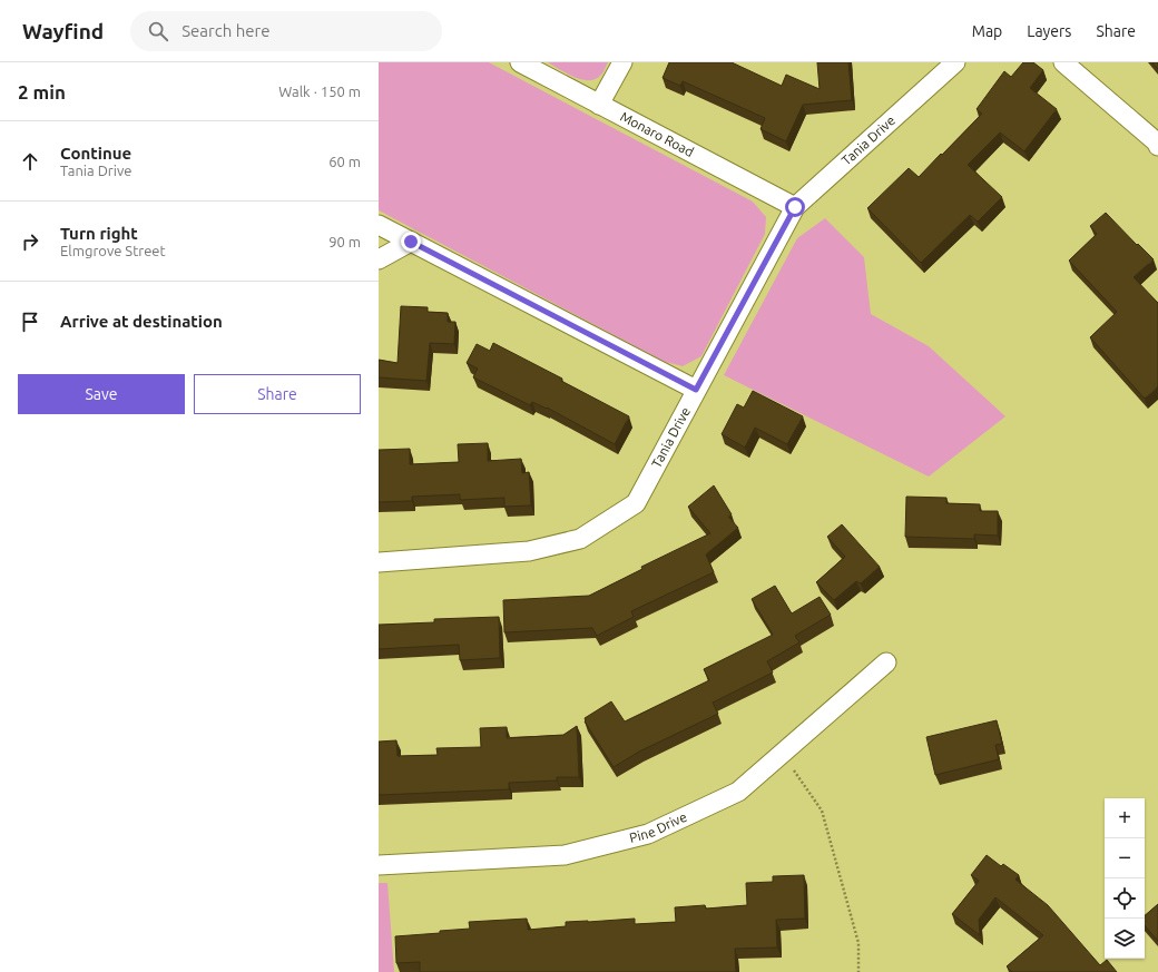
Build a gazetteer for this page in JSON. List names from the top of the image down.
{
  "streets": {
    "street": ["Monaro Road", "Tania Drive", "Pine Drive"]
  },
  "crossings": [
    ["Monaro Road", "Tania Drive"]
  ],
  "page": {
    "header": "Wayfind",
    "search": "Search here",
    "nav": ["Map", "Layers", "Share"],
    "heading": ["2 min", "Walk · 150 m"],
    "list": [
      ["Continue", "Tania Drive", "60 m"],
      ["Turn right", "Elmgrove Street", "90 m"],
      "Arrive at destination"
    ],
    "buttons": ["Save", "Share"],
    "map_buttons": ["+", "−"]
  }
}
